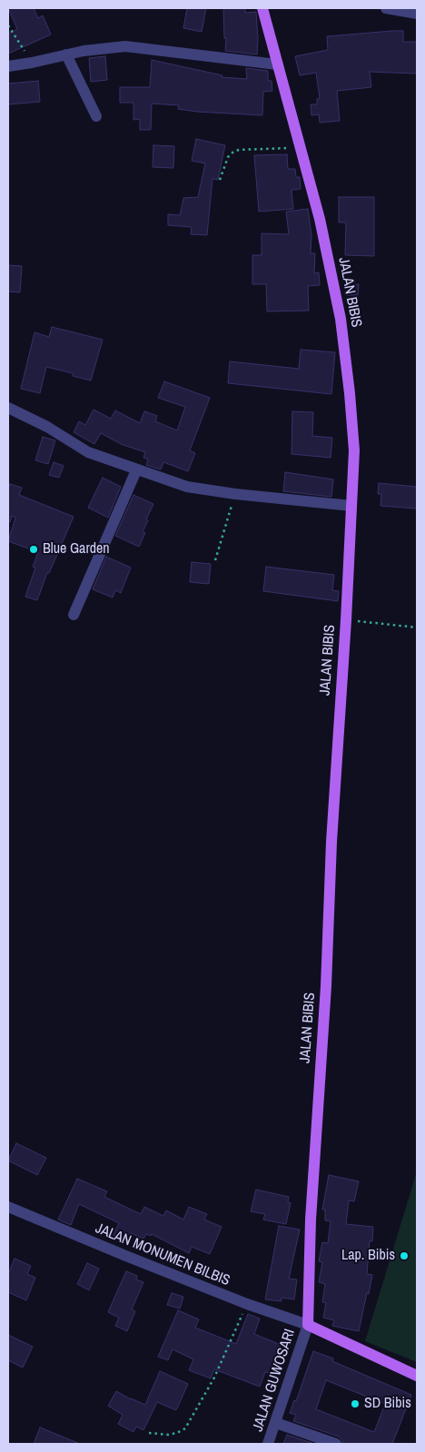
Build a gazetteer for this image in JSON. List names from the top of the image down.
{
  "streets": {
    "main road": ["JALAN BIBIS"],
    "street": ["JALAN MONUMEN BILBIS", "JALAN GUWOSARI"]
  },
  "crossings": [
    ["JALAN BIBIS", "JALAN MONUMEN BILBIS"],
    ["JALAN BIBIS", "JALAN GUWOSARI"],
    ["JALAN MONUMEN BILBIS", "JALAN GUWOSARI"]
  ],
  "places": ["Blue Garden", "Lap. Bibis", "SD Bibis"]
}
